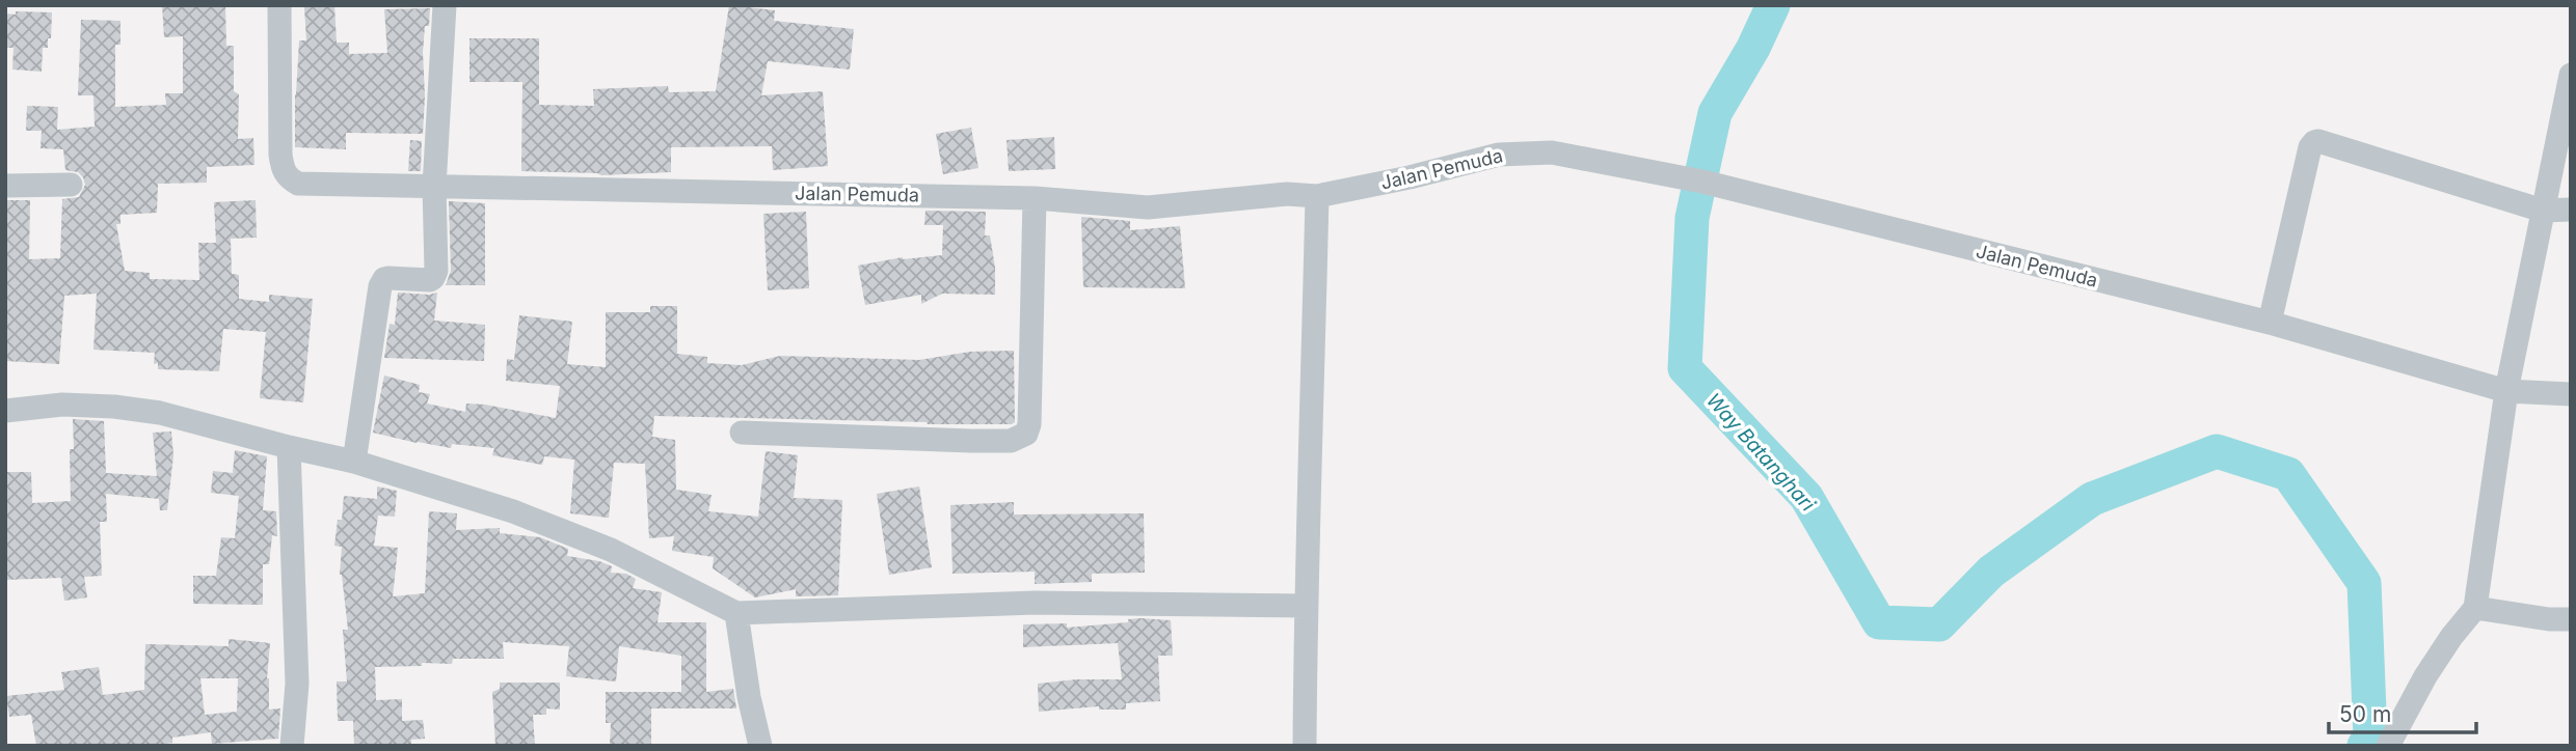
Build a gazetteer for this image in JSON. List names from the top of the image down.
{
  "streets": {
    "street": ["Jalan Pemuda"]
  },
  "water": ["Way Batanghari"],
  "scale_bar": "50 m"
}
